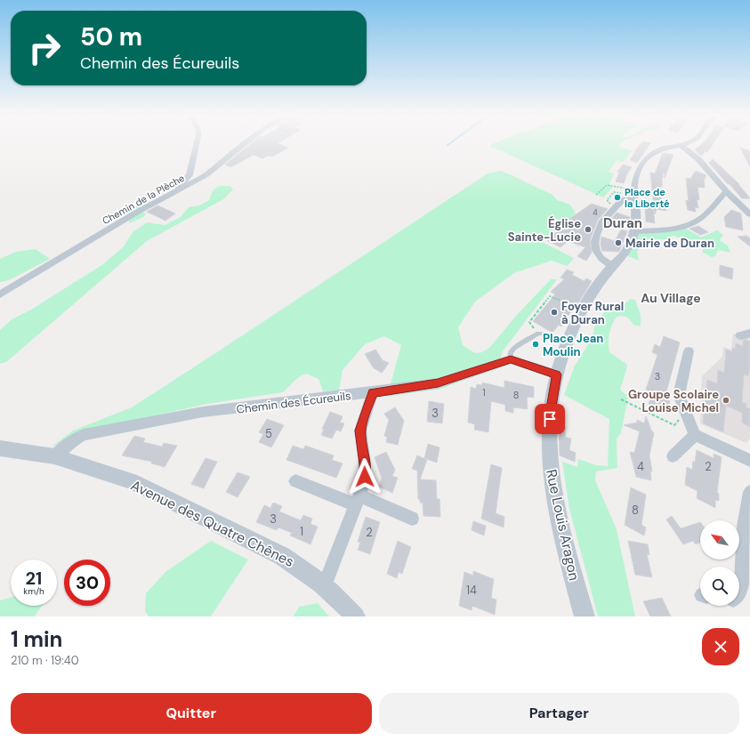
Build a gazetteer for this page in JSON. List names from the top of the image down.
{
  "streets": {
    "street": [
      "Chemin de la Plèche",
      "Chemin des Écureuils",
      "Avenue des Quatre Chênes",
      "Rue Louis Aragon"
    ]
  },
  "crossings": [
    ["Chemin des Écureuils", "Avenue des Quatre Chênes"]
  ],
  "districts": ["Duran", "Au Village"],
  "places": [
    "Place de la Liberté",
    "Église Sainte-Lucie",
    "Mairie de Duran",
    "Foyer Rural à Duran",
    "Place Jean Moulin",
    "Groupe Scolaire Louise Michel"
  ],
  "house_numbers": [
    "4",
    "3",
    "1",
    "8",
    "3",
    "5",
    "4",
    "2",
    "8",
    "3",
    "1",
    "2",
    "14"
  ],
  "north": "top left",
  "page": {
    "turn": ["50 m", "Chemin des Écureuils"],
    "speed": "21 km/h",
    "limit": "30",
    "heading": ["1 min", "210 m · 19:40"],
    "buttons": ["Quitter", "Partager"]
  }
}
